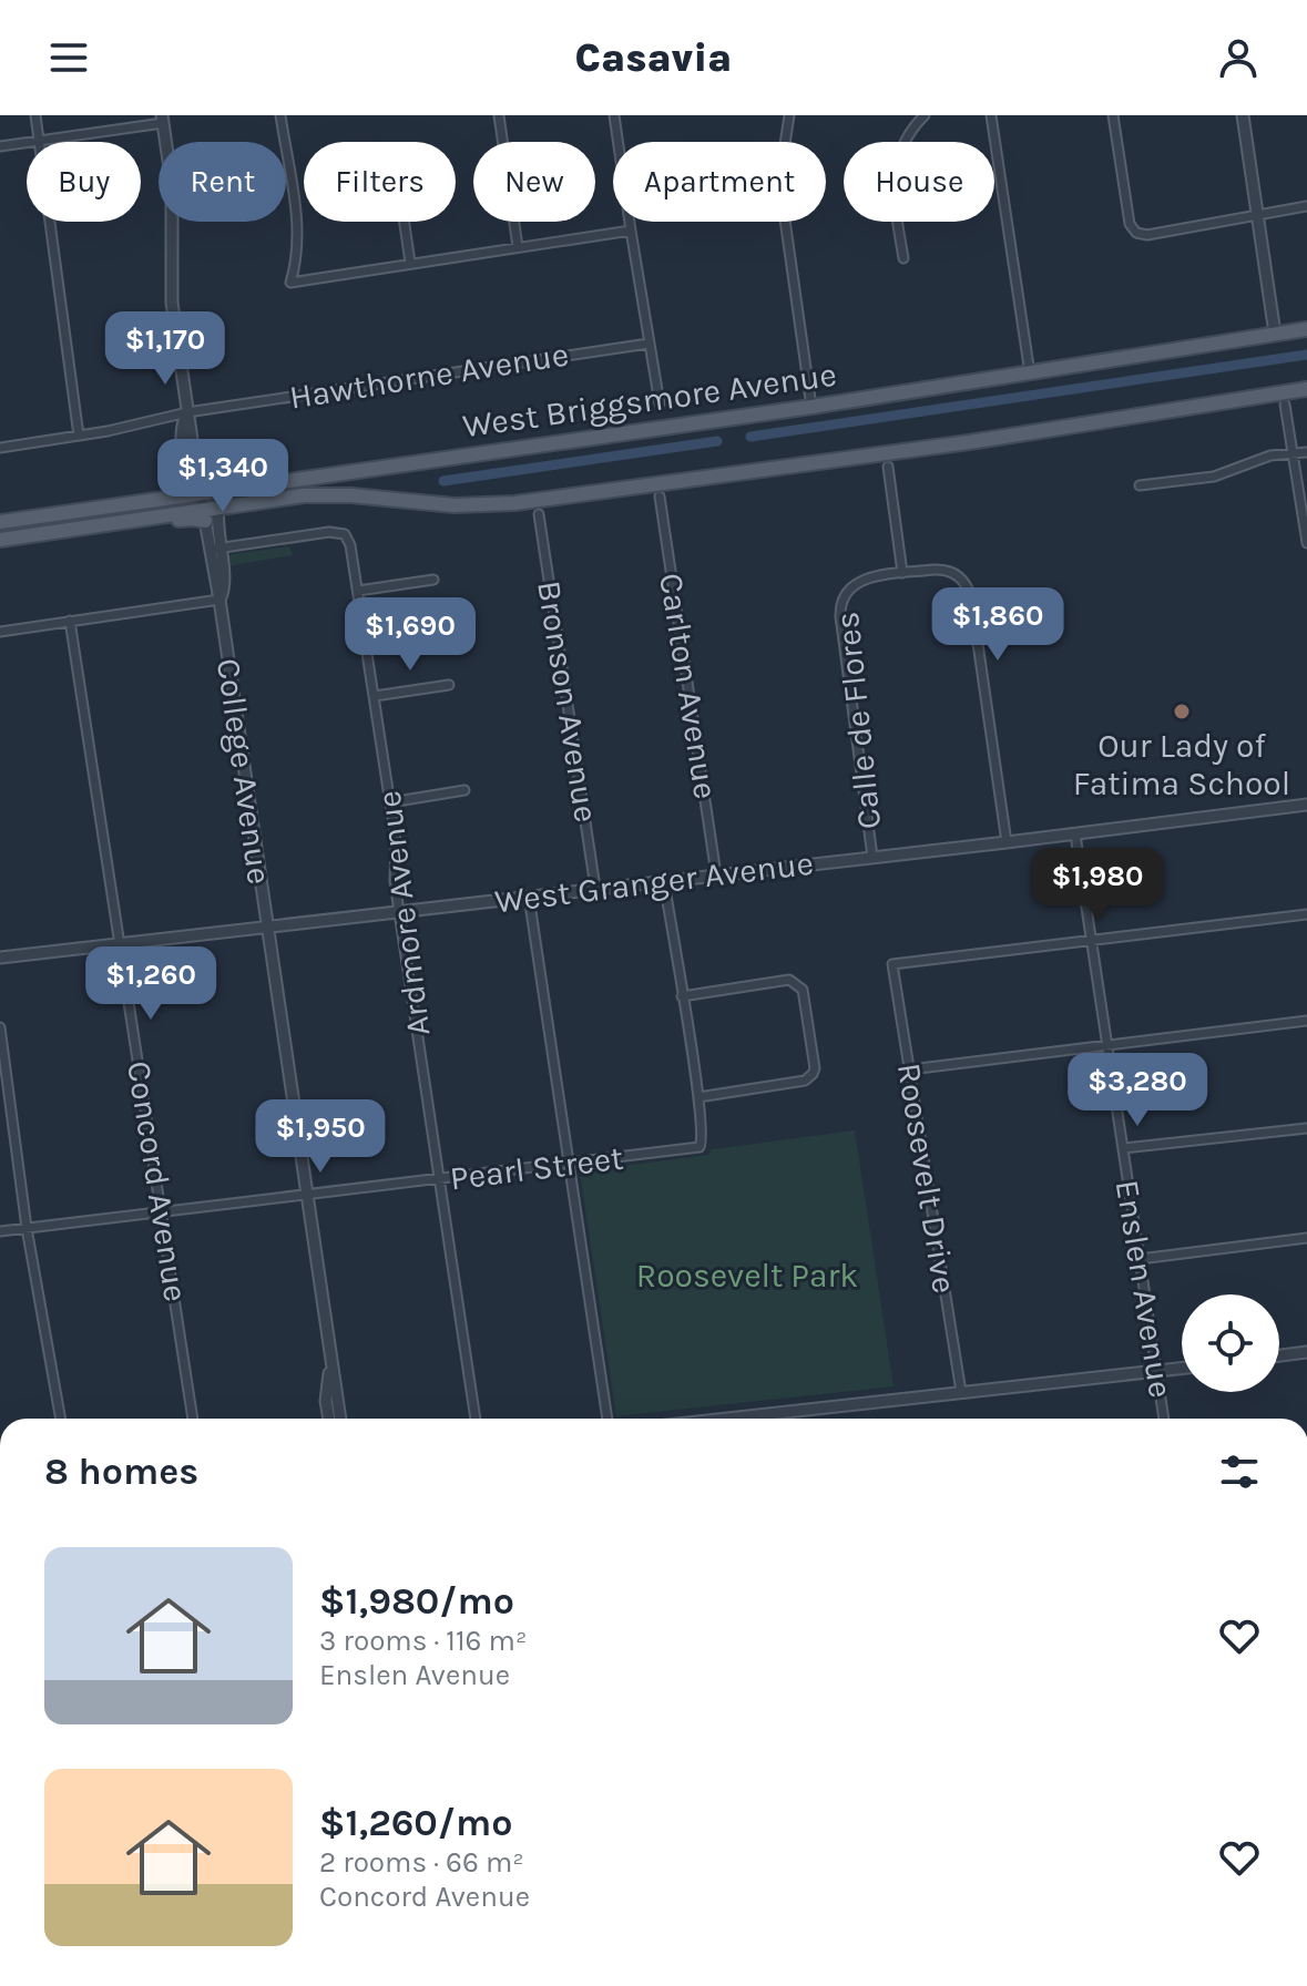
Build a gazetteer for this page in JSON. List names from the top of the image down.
{
  "streets": {
    "main road": ["West Briggsmore Avenue"],
    "street": [
      "Hawthorne Avenue",
      "Carlton Avenue",
      "Bronson Avenue",
      "Calle de Flores",
      "College Avenue",
      "West Granger Avenue",
      "Ardmore Avenue",
      "Pearl Street",
      "Roosevelt Drive",
      "Concord Avenue",
      "Enslen Avenue"
    ]
  },
  "crossings": [
    ["Carlton Avenue", "West Granger Avenue"],
    ["Bronson Avenue", "West Granger Avenue"],
    ["Calle de Flores", "West Granger Avenue"],
    ["College Avenue", "West Granger Avenue"],
    ["College Avenue", "Ardmore Avenue"],
    ["College Avenue", "Pearl Street"],
    ["West Granger Avenue", "Ardmore Avenue"],
    ["West Granger Avenue", "Concord Avenue"],
    ["West Granger Avenue", "Enslen Avenue"],
    ["Ardmore Avenue", "Pearl Street"],
    ["Pearl Street", "Concord Avenue"],
    ["Roosevelt Drive", "Enslen Avenue"]
  ],
  "parks": ["Roosevelt Park"],
  "places": ["Our Lady of Fatima School"],
  "page": {
    "header": "Casavia",
    "chip": [
      "Buy",
      "Rent",
      "Filters",
      "New",
      "Apartment",
      "House"
    ],
    "price": [
      "$1,170",
      "$1,340",
      "$1,860",
      "$1,690",
      "$1,980",
      "$1,260",
      "$3,280",
      "$1,950"
    ],
    "heading": "8 homes",
    "list": [
      {
        "name": "$1,980/mo",
        "note": "3 rooms · 116 m² · Enslen Avenue"
      },
      {
        "name": "$1,260/mo",
        "note": "2 rooms · 66 m² · Concord Avenue"
      }
    ]
  }
}
